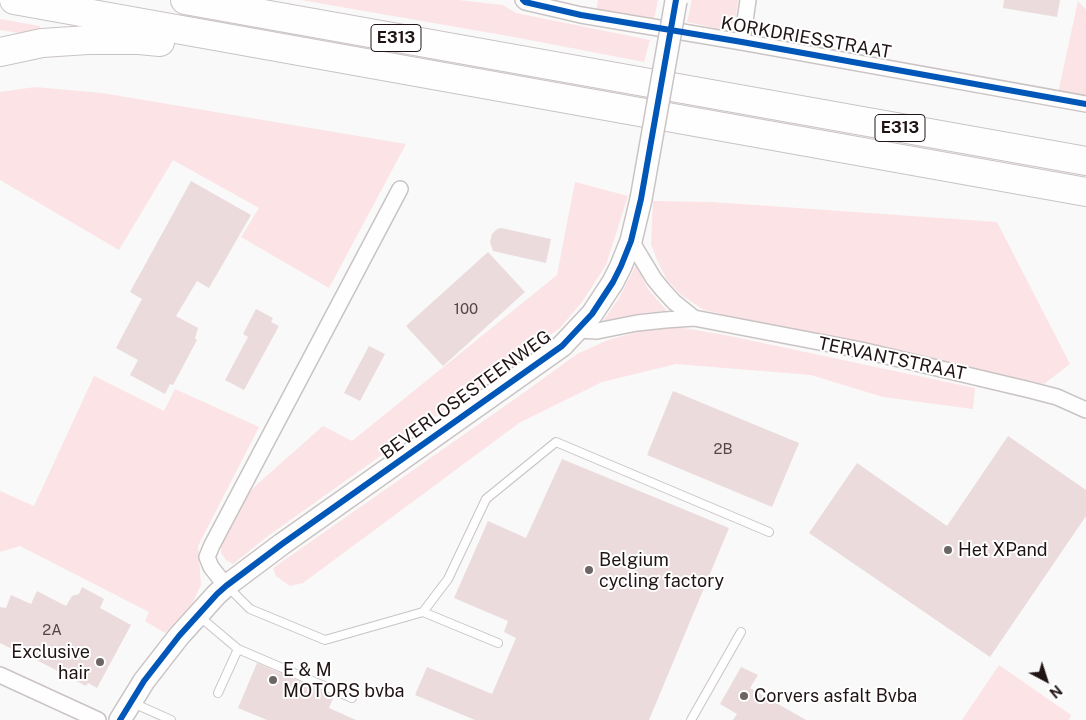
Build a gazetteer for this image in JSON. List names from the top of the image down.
{
  "streets": {
    "highway": ["E313"],
    "street": ["KORKDRIESSTRAAT", "TERVANTSTRAAT", "BEVERLOSESTEENWEG"]
  },
  "crossings": [
    ["TERVANTSTRAAT", "BEVERLOSESTEENWEG"]
  ],
  "places": [
    "Het XPand",
    "Belgium cycling factory",
    "Exclusive hair",
    "E & M MOTORS bvba",
    "Corvers asfalt Bvba"
  ],
  "house_numbers": ["100", "2B", "2A"],
  "north": "bottom right"
}
